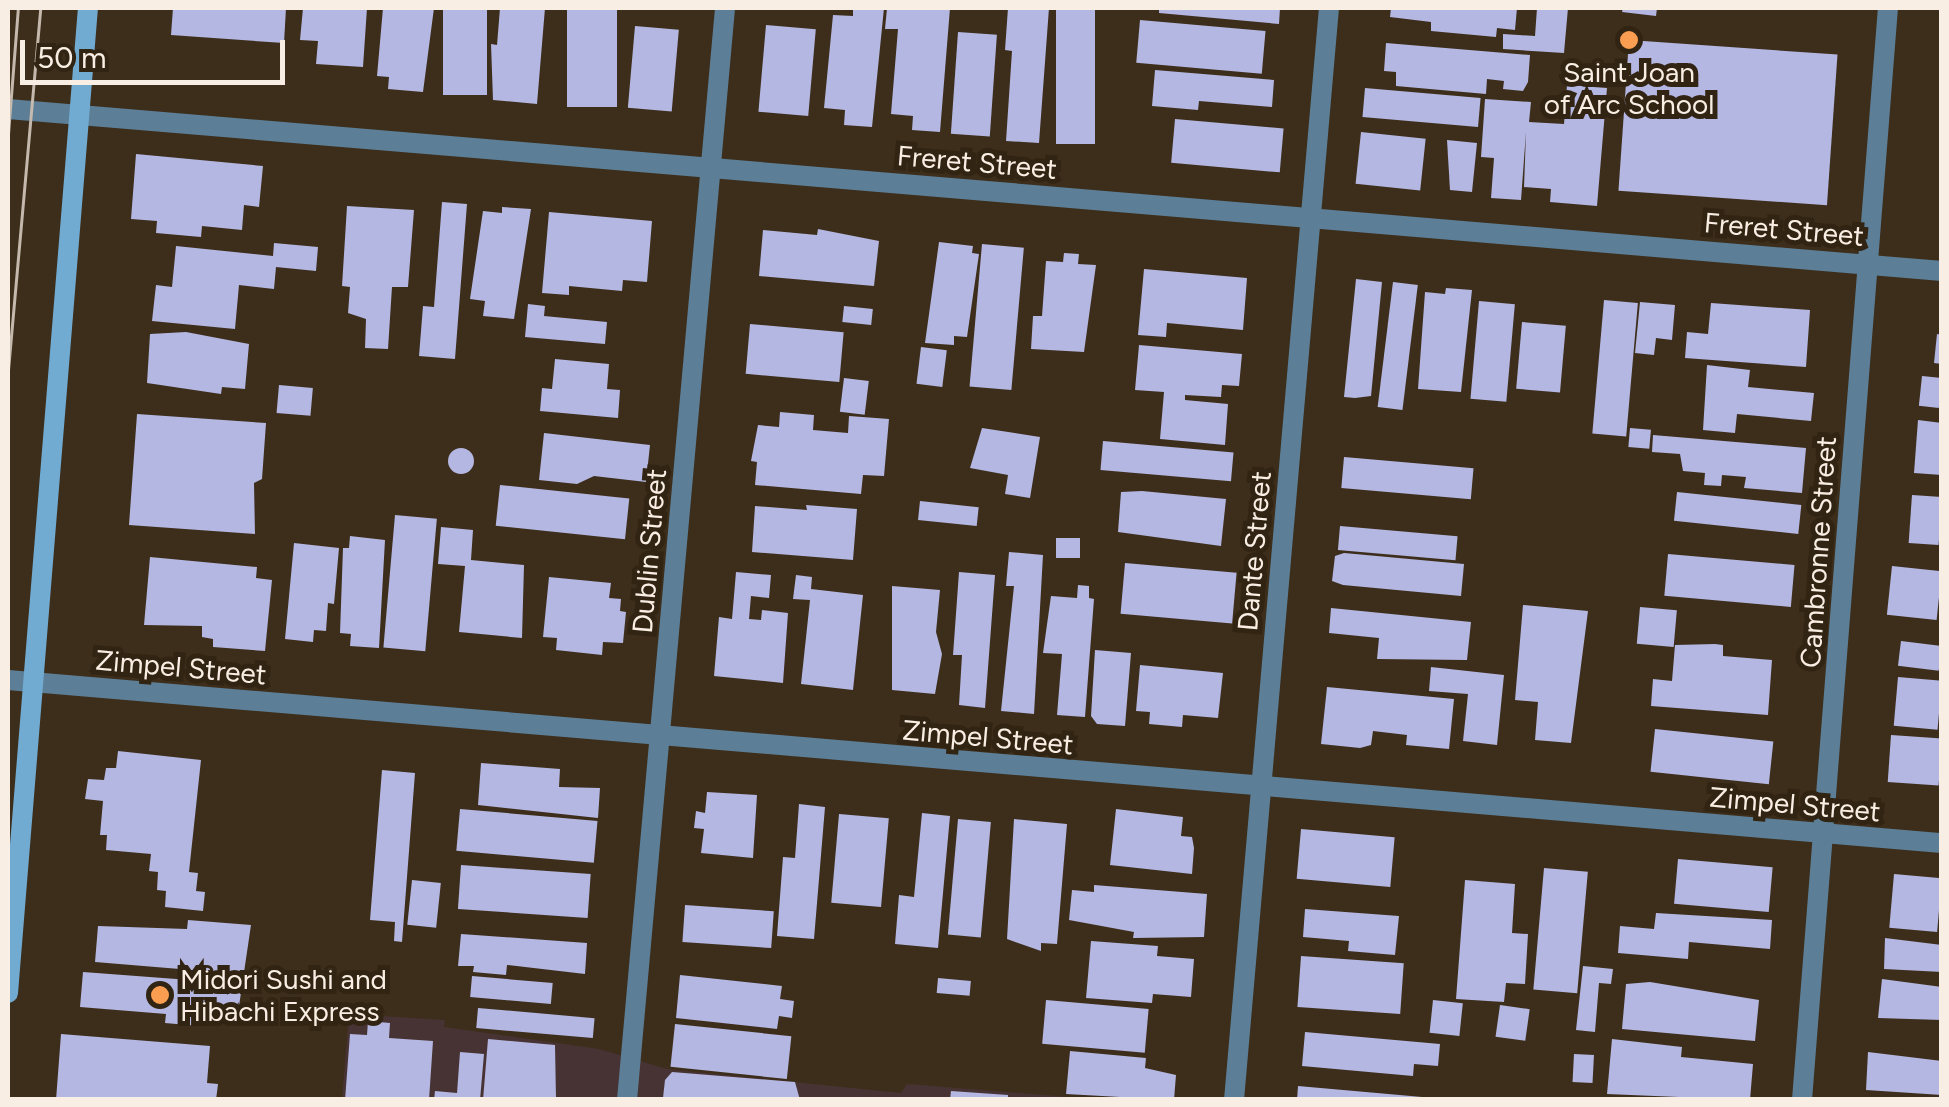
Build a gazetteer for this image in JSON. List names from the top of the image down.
{
  "streets": {
    "street": [
      "Freret Street",
      "Dublin Street",
      "Dante Street",
      "Cambronne Street",
      "Zimpel Street"
    ]
  },
  "crossings": [
    ["Freret Street", "Dublin Street"],
    ["Freret Street", "Dante Street"],
    ["Freret Street", "Cambronne Street"],
    ["Dublin Street", "Zimpel Street"],
    ["Dante Street", "Zimpel Street"],
    ["Cambronne Street", "Zimpel Street"]
  ],
  "places": ["Saint Joan of Arc School", "Midori Sushi and Hibachi Express"],
  "scale_bar": "50 m"
}
